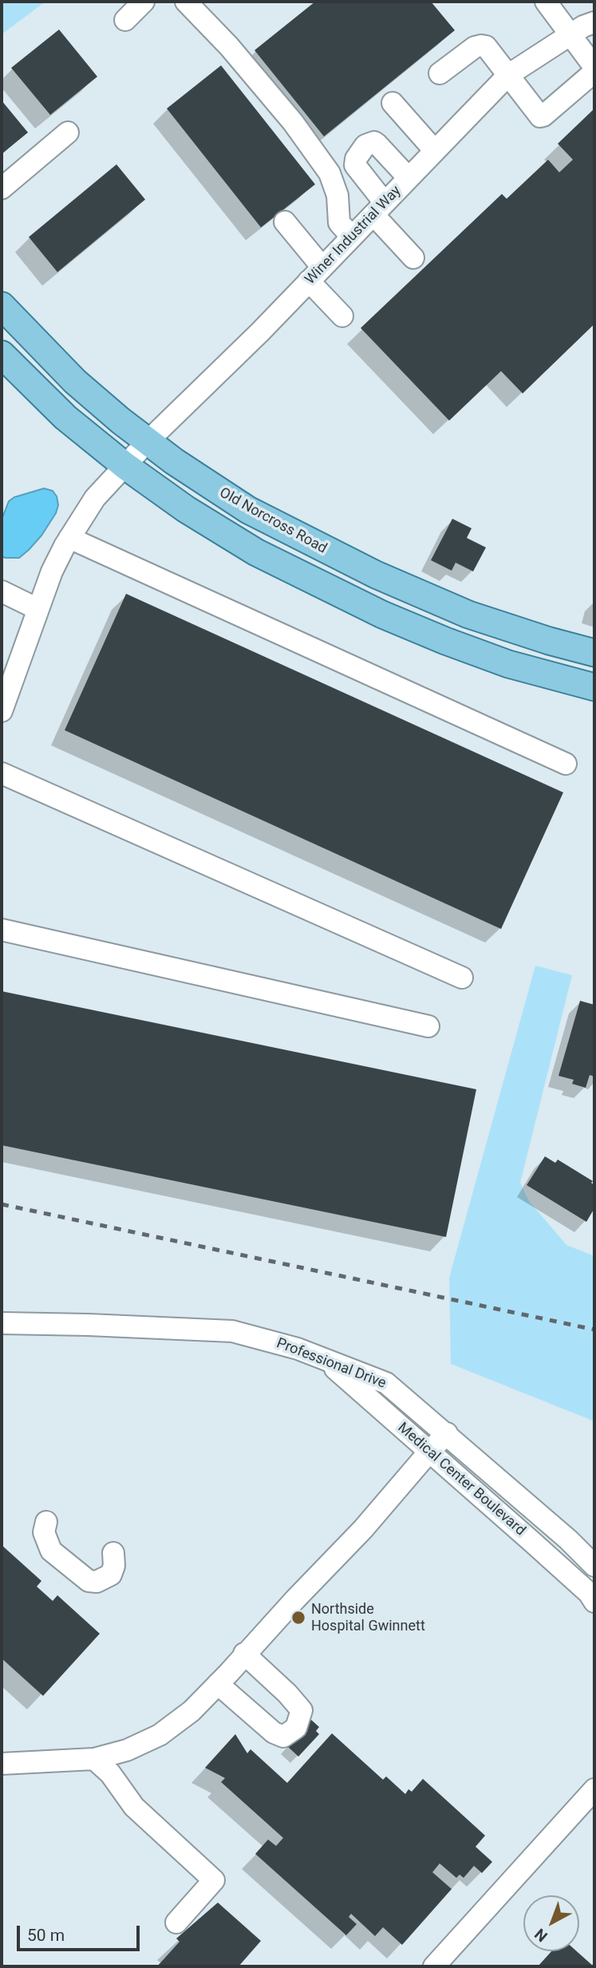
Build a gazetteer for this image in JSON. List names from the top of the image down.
{
  "streets": {
    "main road": ["Old Norcross Road"],
    "street": ["Winer Industrial Way", "Professional Drive", "Medical Center Boulevard"]
  },
  "crossings": [
    ["Winer Industrial Way", "Old Norcross Road"],
    ["Professional Drive", "Medical Center Boulevard"]
  ],
  "places": ["Northside Hospital Gwinnett"],
  "scale_bar": "50 m",
  "north": "bottom left"
}
